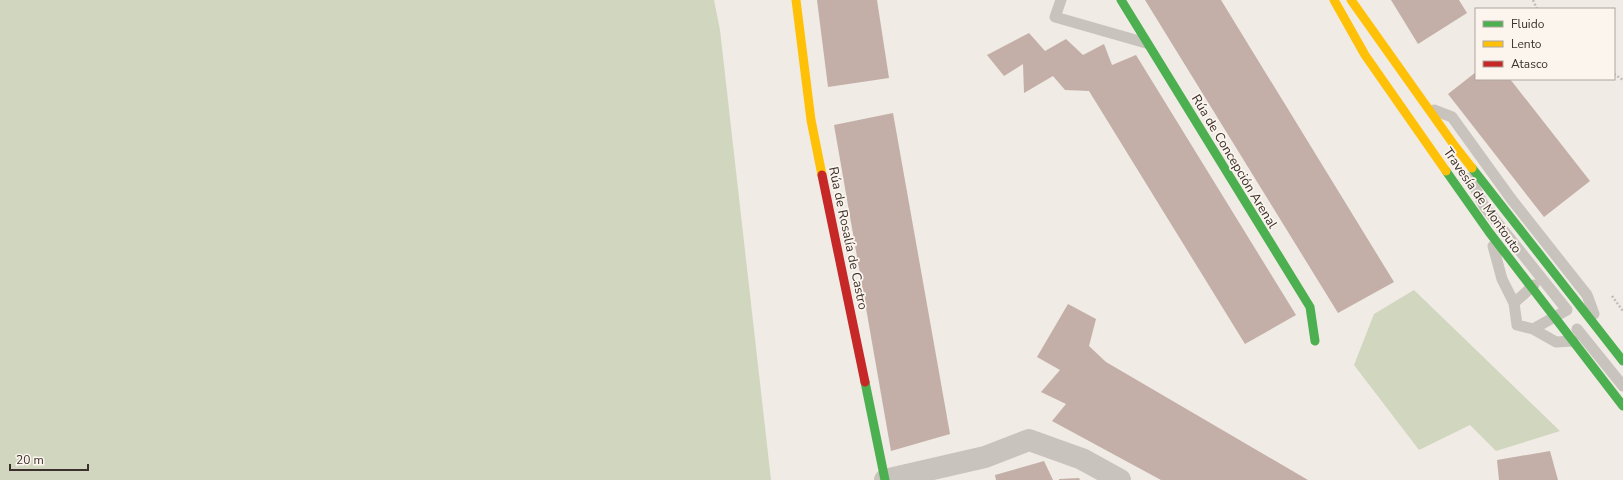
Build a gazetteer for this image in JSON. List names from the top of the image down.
{
  "streets": {
    "main road": ["Rúa de Concepción Arenal", "Travesía de Montouto", "Rúa de Rosalía de Castro"]
  },
  "legend": ["Fluido", "Lento", "Atasco"],
  "scale_bar": "20 m"
}
